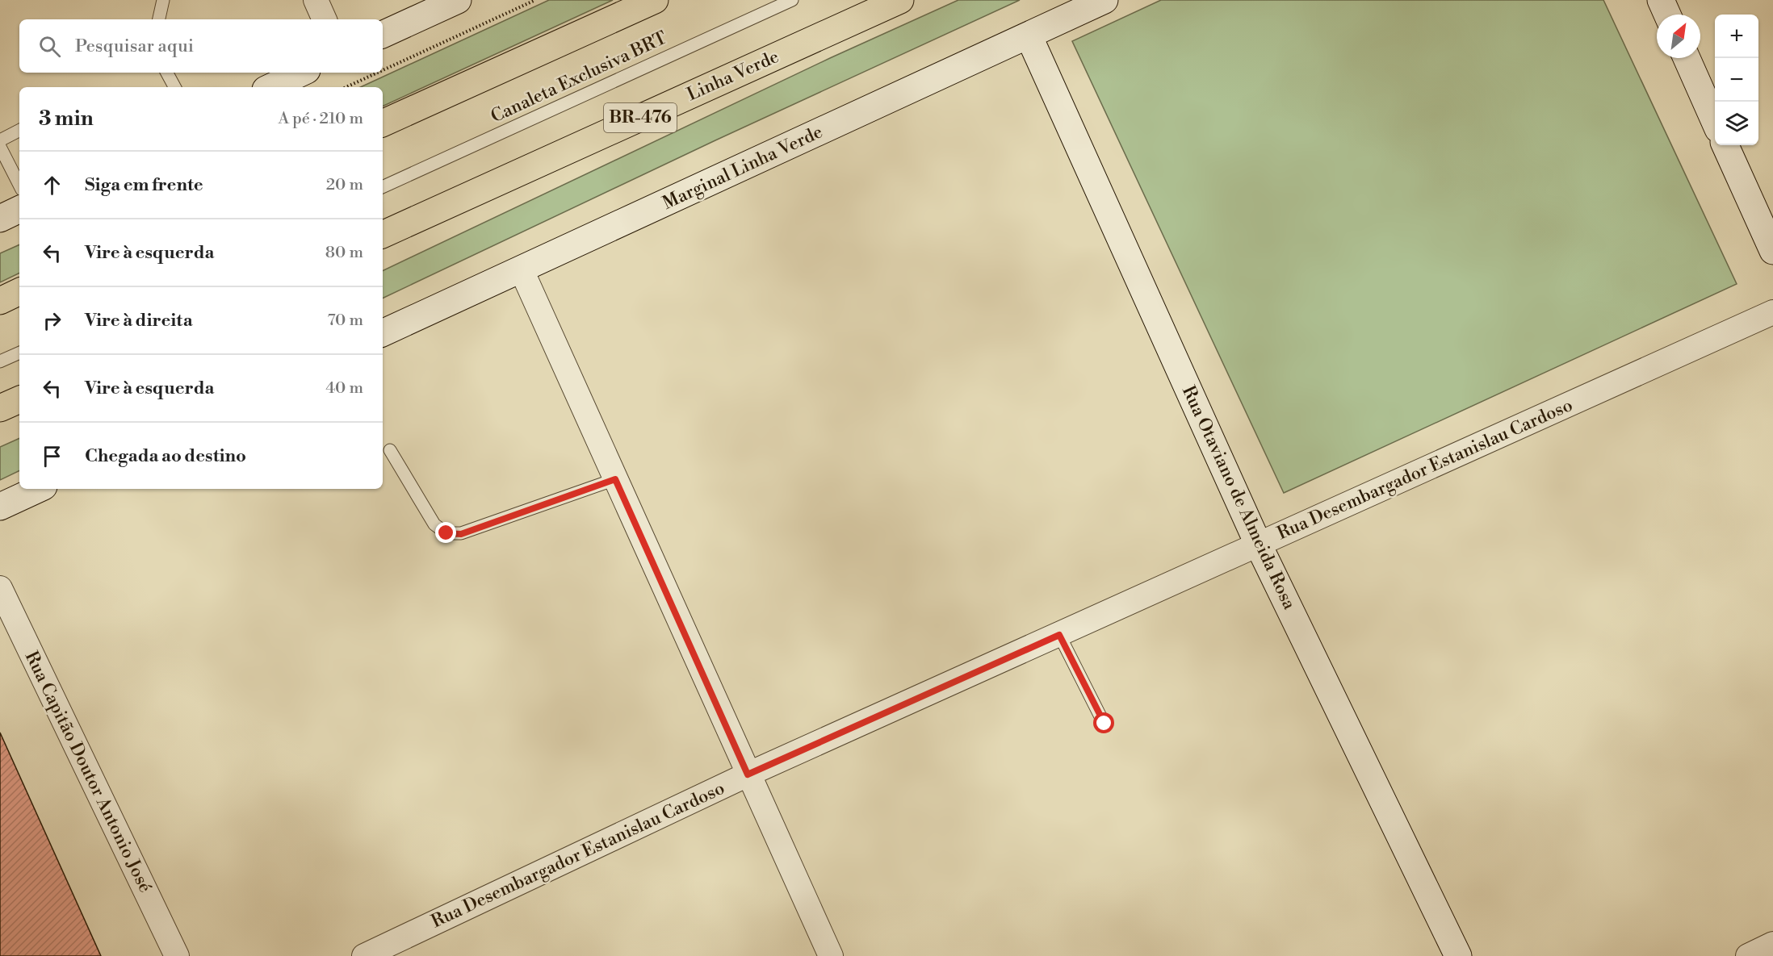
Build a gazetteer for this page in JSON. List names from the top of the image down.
{
  "streets": {
    "highway": ["Linha Verde", "BR-476"],
    "street": [
      "Marginal Linha Verde",
      "Rua Desembargador Estanislau Cardoso",
      "Rua Otaviano de Almeida Rosa",
      "Rua Capitão Doutor Antonio José"
    ],
    "lane": ["Canaleta Exclusiva BRT"]
  },
  "crossings": [
    ["Marginal Linha Verde", "Rua Otaviano de Almeida Rosa"],
    ["Rua Desembargador Estanislau Cardoso", "Rua Otaviano de Almeida Rosa"]
  ],
  "north": "top right",
  "page": {
    "map_buttons": ["+", "−"],
    "search": "Pesquisar aqui",
    "heading": ["3 min", "A pé · 210 m"],
    "list": [
      ["Siga em frente", "20 m"],
      ["Vire à esquerda", "80 m"],
      ["Vire à direita", "70 m"],
      ["Vire à esquerda", "40 m"],
      "Chegada ao destino"
    ]
  }
}
